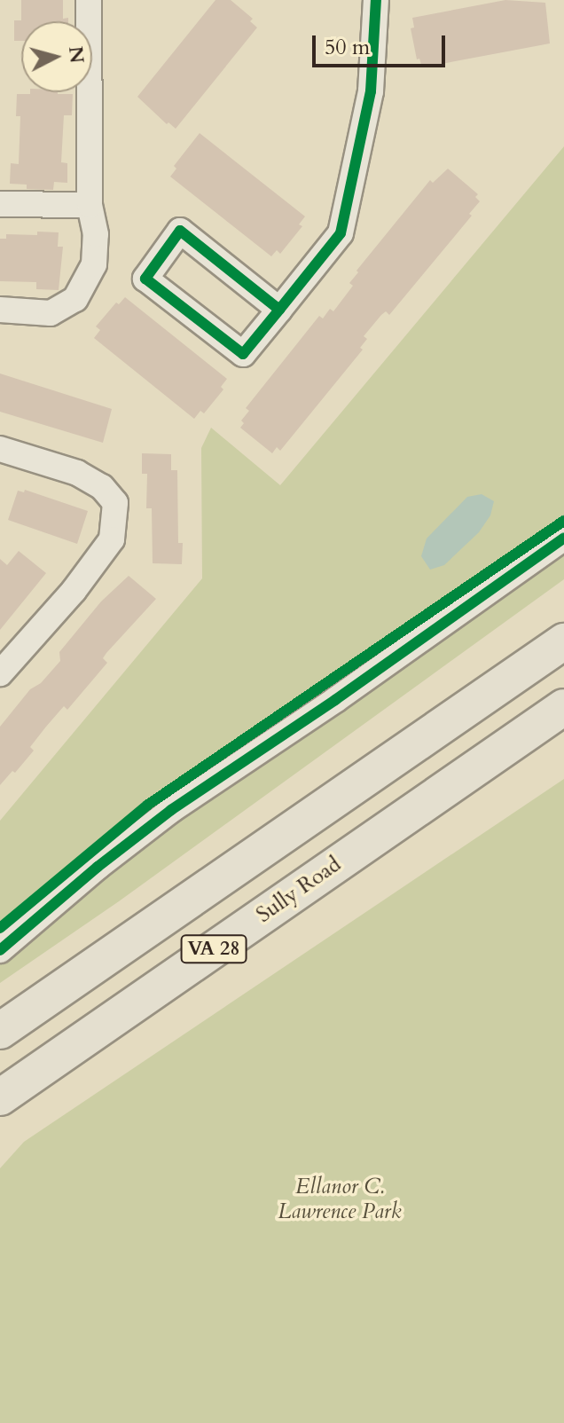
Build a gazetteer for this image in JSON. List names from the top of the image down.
{
  "streets": {
    "highway": ["Sully Road", "VA 28"]
  },
  "parks": ["Ellanor C. Lawrence Park"],
  "scale_bar": "50 m",
  "north": "right"
}
